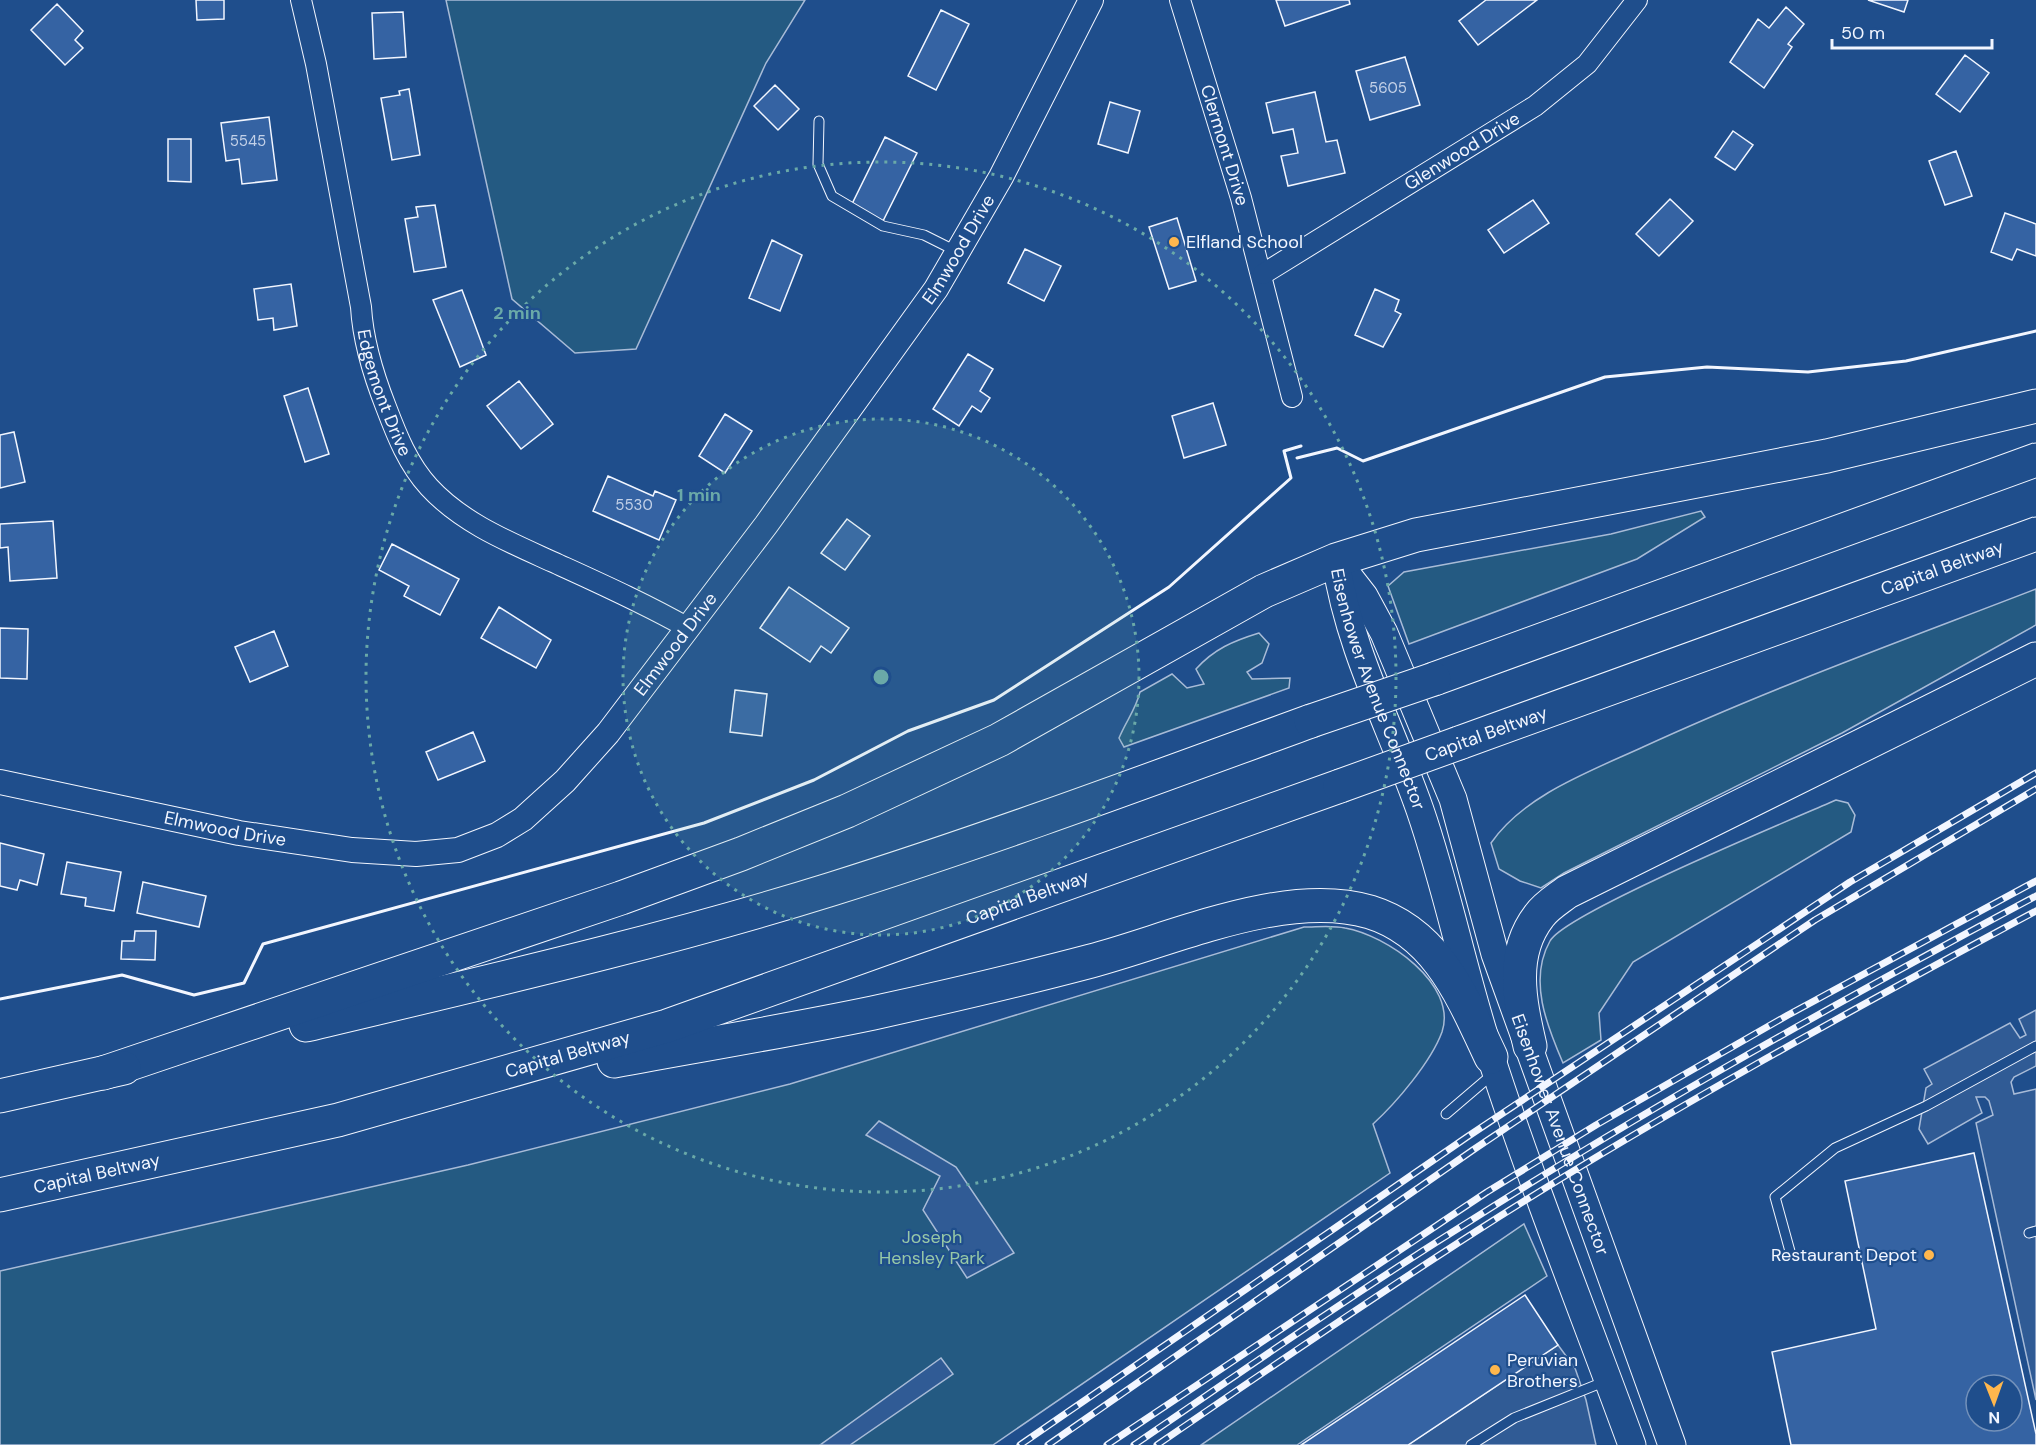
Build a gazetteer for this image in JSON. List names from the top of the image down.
{
  "streets": {
    "highway": ["Capital Beltway"],
    "main road": ["Eisenhower Avenue Connector"],
    "street": [
      "Clermont Drive",
      "Glenwood Drive",
      "Elmwood Drive",
      "Edgemont Drive"
    ]
  },
  "crossings": [
    ["Clermont Drive", "Glenwood Drive"],
    ["Elmwood Drive", "Edgemont Drive"]
  ],
  "parks": ["Joseph Hensley Park"],
  "places": ["Elfland School", "Restaurant Depot", "Peruvian Brothers"],
  "house_numbers": ["5605", "5545", "5530"],
  "scale_bar": "50 m",
  "north": "bottom",
  "rings": ["2 min", "1 min"]
}
